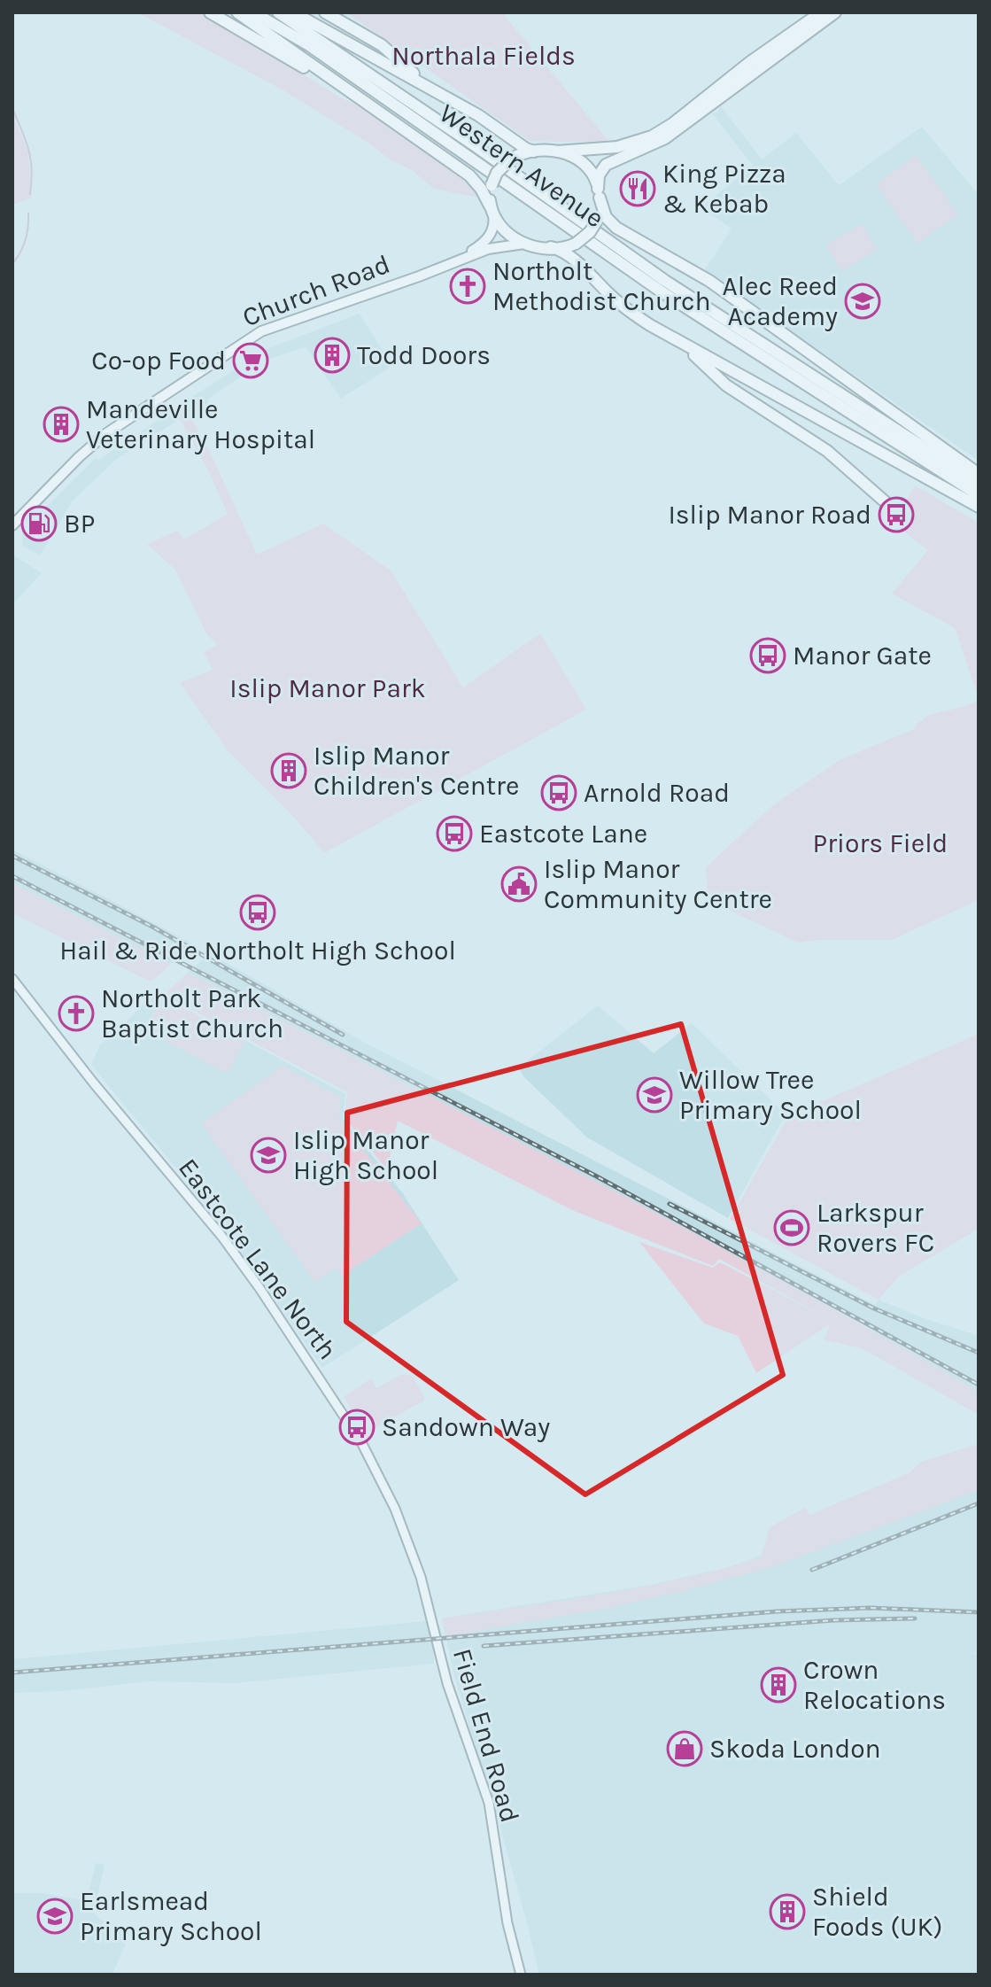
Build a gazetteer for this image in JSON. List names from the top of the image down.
{
  "streets": {
    "highway": ["Western Avenue"],
    "main road": ["Church Road"],
    "street": ["Eastcote Lane North", "Field End Road"]
  },
  "crossings": [
    ["Eastcote Lane North", "Field End Road"]
  ],
  "parks": ["Northala Fields", "Islip Manor Park", "Priors Field"],
  "places": {
    "restaurant": ["King Pizza & Kebab"],
    "church": ["Northolt Methodist Church", "Northolt Park Baptist Church"],
    "school or university": [
      "Alec Reed Academy",
      "Willow Tree Primary School",
      "Islip Manor High School",
      "Earlsmead Primary School"
    ],
    "building": [
      "Todd Doors",
      "Mandeville Veterinary Hospital",
      "Islip Manor Children's Centre",
      "Crown Relocations",
      "Shield Foods (UK)"
    ],
    "supermarket": ["Co-op Food"],
    "bus stop": [
      "Islip Manor Road",
      "Manor Gate",
      "Arnold Road",
      "Eastcote Lane",
      "Hail & Ride Northolt High School",
      "Sandown Way"
    ],
    "fuel station": ["BP"],
    "public building": ["Islip Manor Community Centre"],
    "sports": ["Larkspur Rovers FC"],
    "shop": ["Skoda London"]
  }
}
